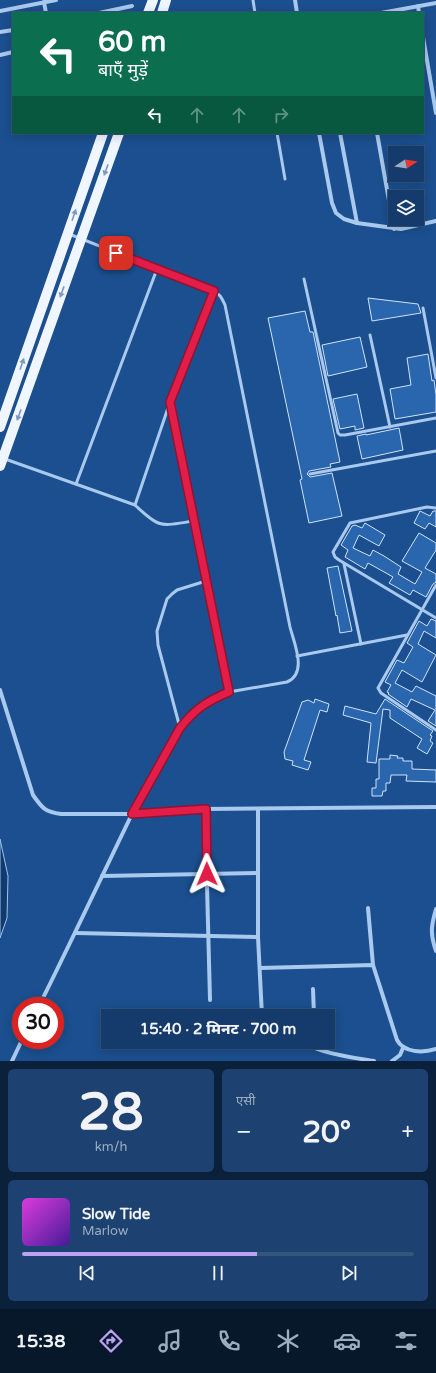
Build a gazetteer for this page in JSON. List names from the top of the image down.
{
  "north": "right",
  "page": {
    "turn": ["60 m", "बाएँ मुड़ें"],
    "limit": "30",
    "trip": "15:40 · 2 मिनट · 700 m",
    "tile": [
      ["28", "km/h"],
      "एसी"
    ],
    "heat": ["−", "20°", "+"],
    "song": ["Slow Tide", "Marlow"],
    "tabs": "15:38"
  }
}
